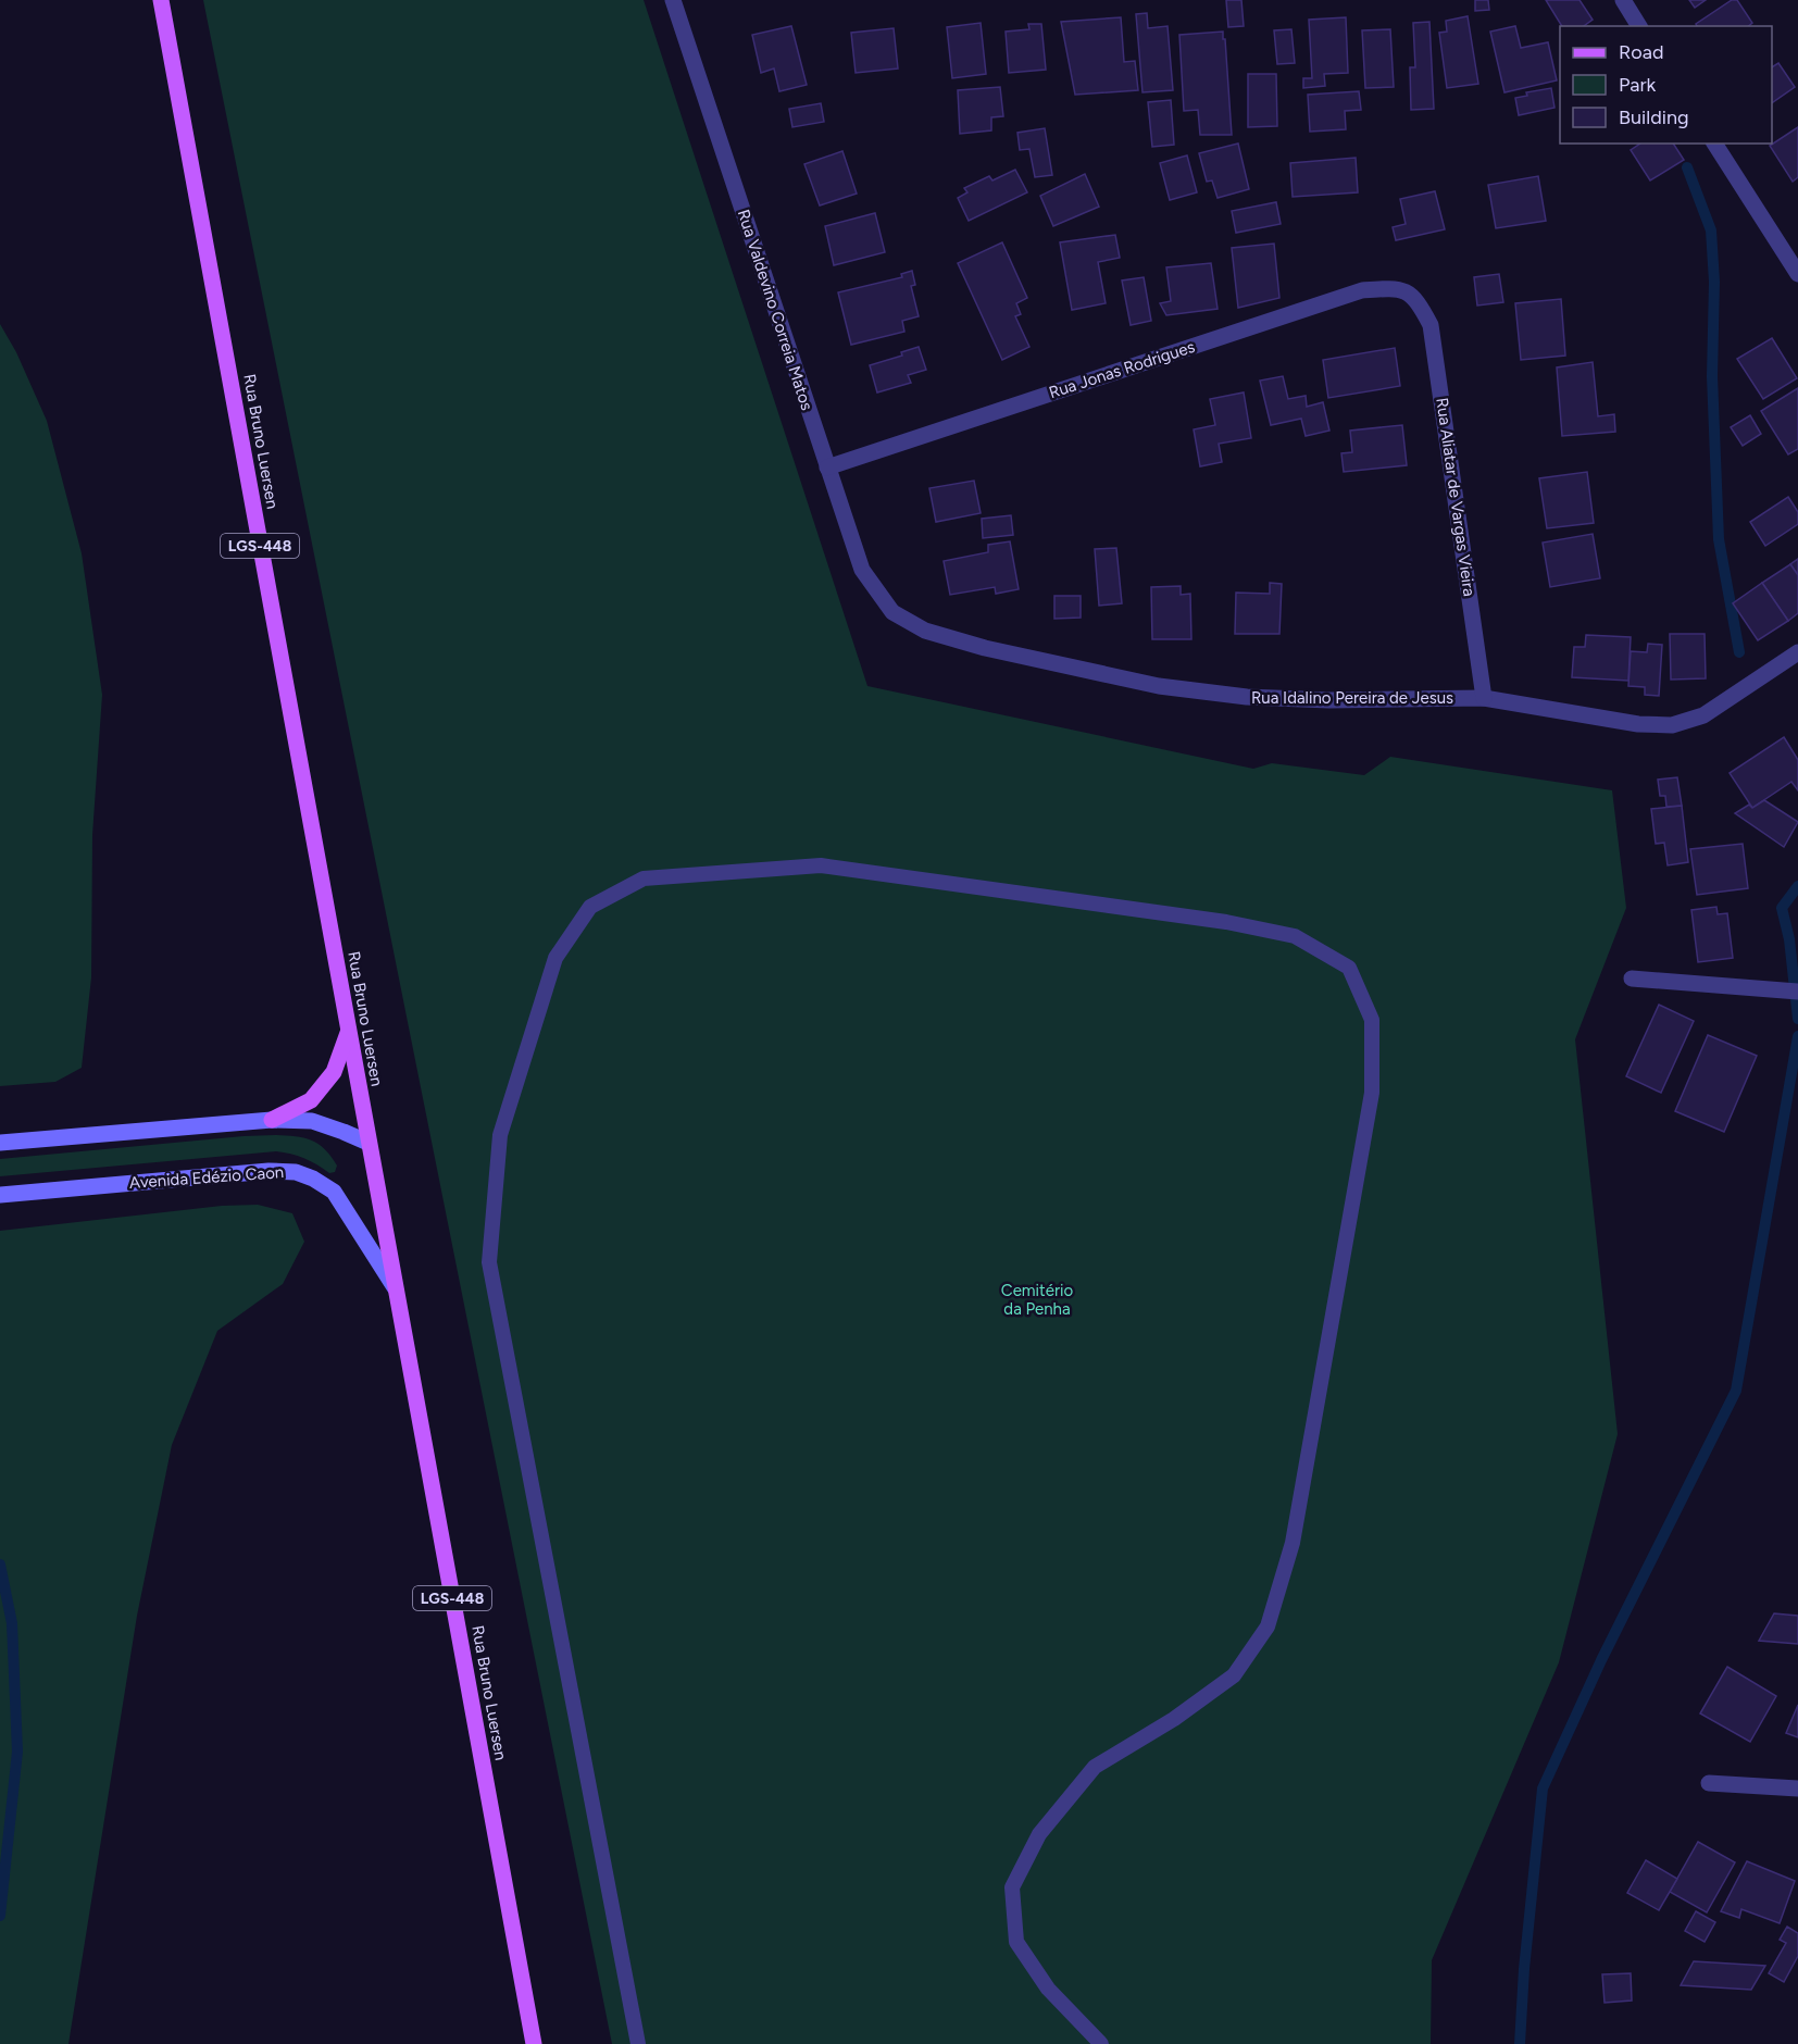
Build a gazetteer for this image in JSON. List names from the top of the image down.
{
  "streets": {
    "main road": ["Rua Bruno Luersen", "LGS-448", "Avenida Edézio Caon"],
    "street": [
      "Rua Valdevino Correia Matos",
      "Rua Jonas Rodrigues",
      "Rua Aliatar de Vargas Vieira",
      "Rua Idalino Pereira de Jesus"
    ]
  },
  "crossings": [
    ["Rua Valdevino Correia Matos", "Rua Jonas Rodrigues"],
    ["Rua Valdevino Correia Matos", "Rua Idalino Pereira de Jesus"],
    ["Rua Jonas Rodrigues", "Rua Aliatar de Vargas Vieira"],
    ["Rua Bruno Luersen", "Avenida Edézio Caon"],
    ["Rua Aliatar de Vargas Vieira", "Rua Idalino Pereira de Jesus"]
  ],
  "parks": ["Cemitério da Penha"],
  "legend": ["Road", "Park", "Building"]
}
